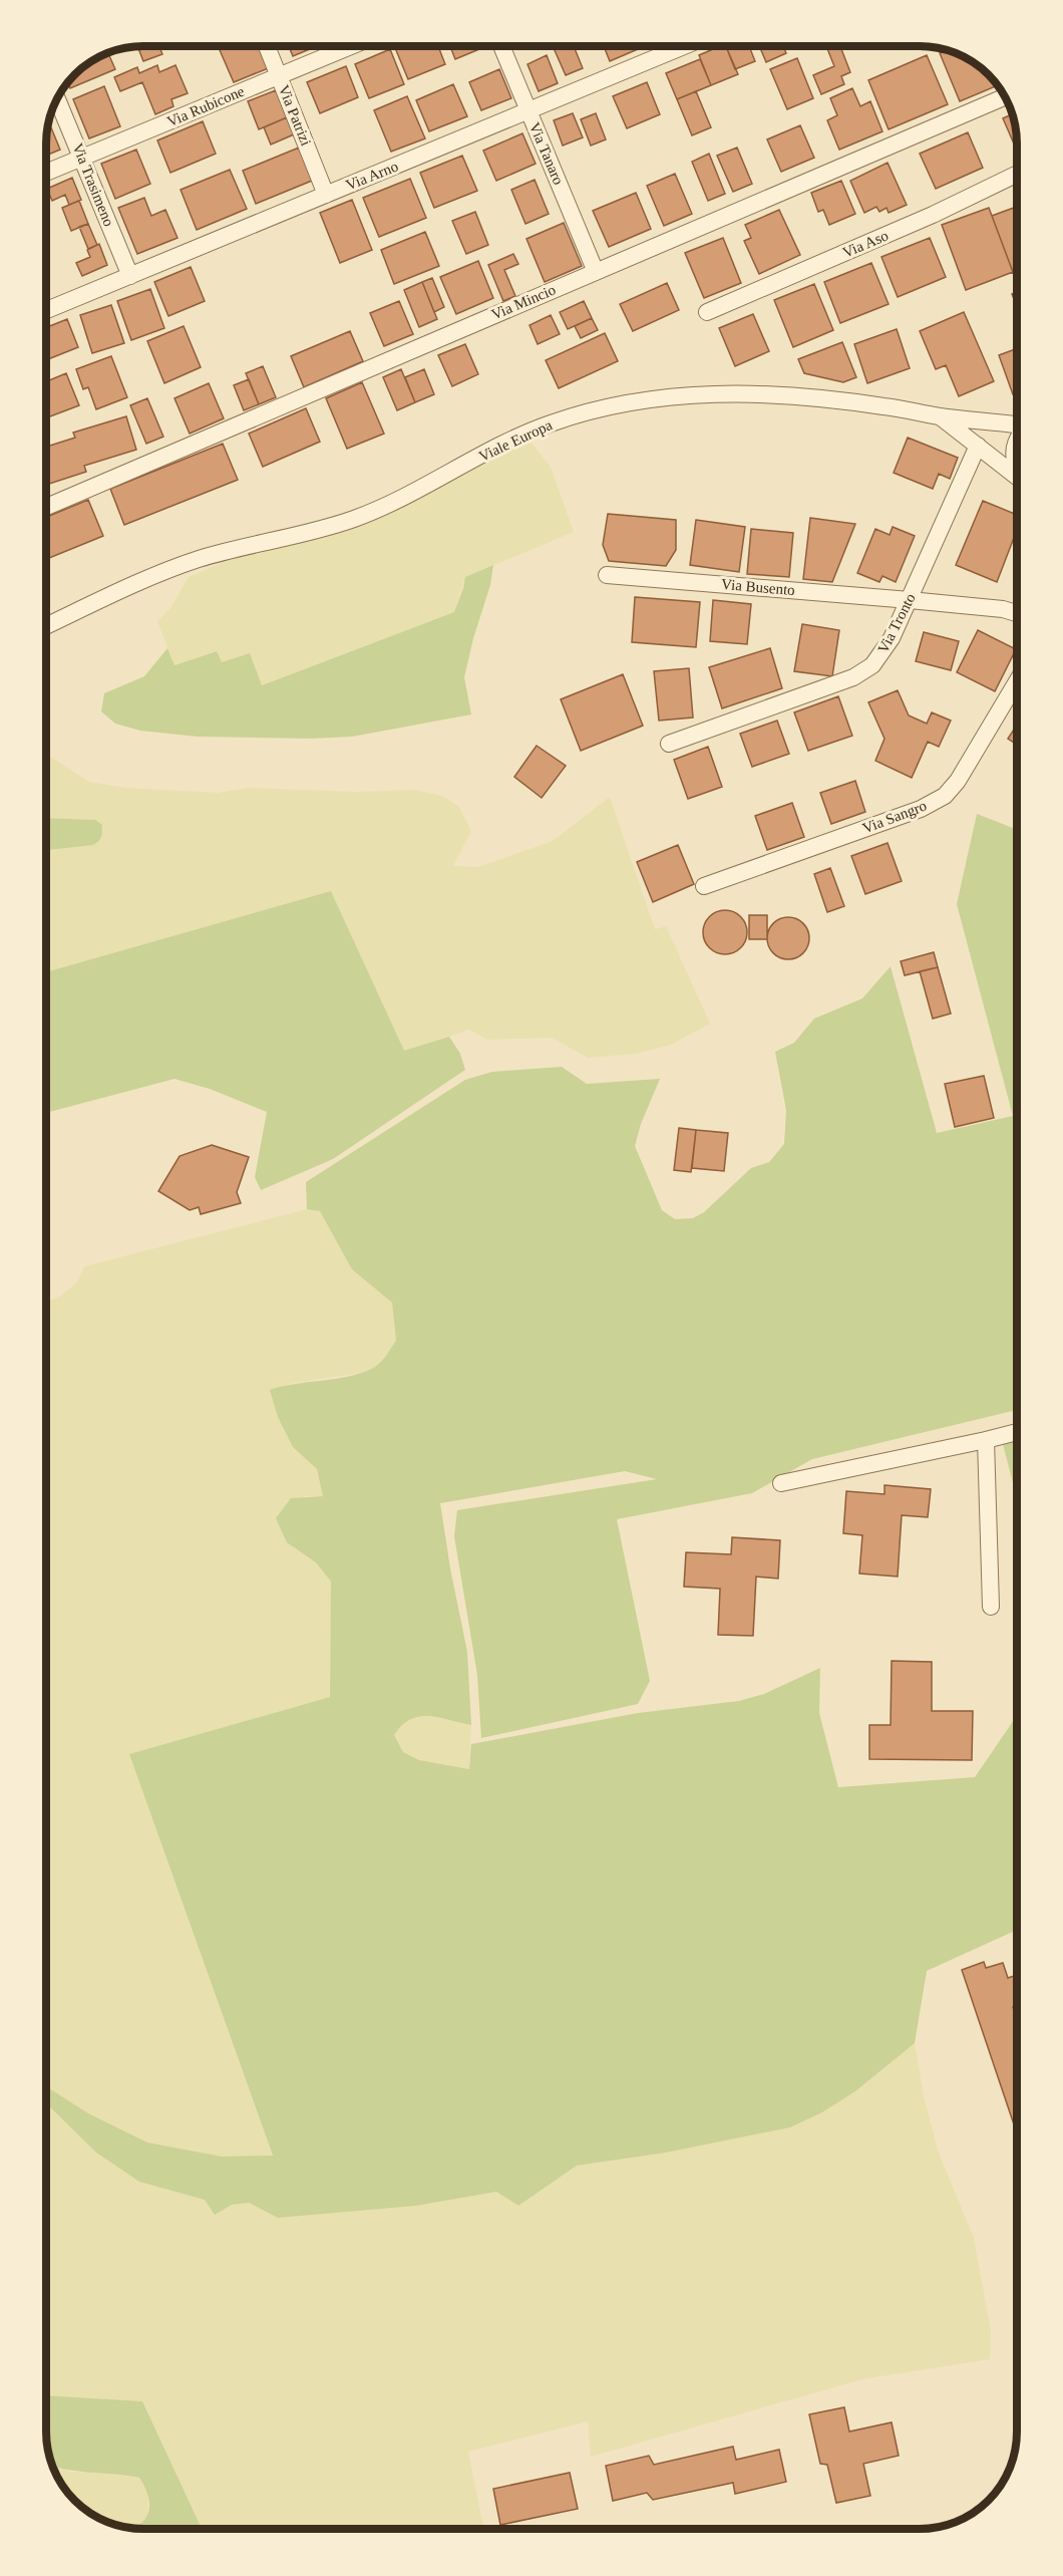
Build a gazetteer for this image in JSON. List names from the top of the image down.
{
  "streets": {
    "street": [
      "Via Rubicone",
      "Via Patrizi",
      "Via Tanaro",
      "Via Arno",
      "Via Trasimeno",
      "Via Aso",
      "Via Mincio",
      "Viale Europa",
      "Via Busento",
      "Via Tronto",
      "Via Sangro"
    ]
  },
  "crossings": [
    ["Via Rubicone", "Via Patrizi"],
    ["Via Rubicone", "Via Trasimeno"],
    ["Via Patrizi", "Via Arno"],
    ["Via Tanaro", "Via Arno"],
    ["Via Tanaro", "Via Mincio"],
    ["Via Arno", "Via Trasimeno"],
    ["Via Busento", "Via Tronto"]
  ]
}
